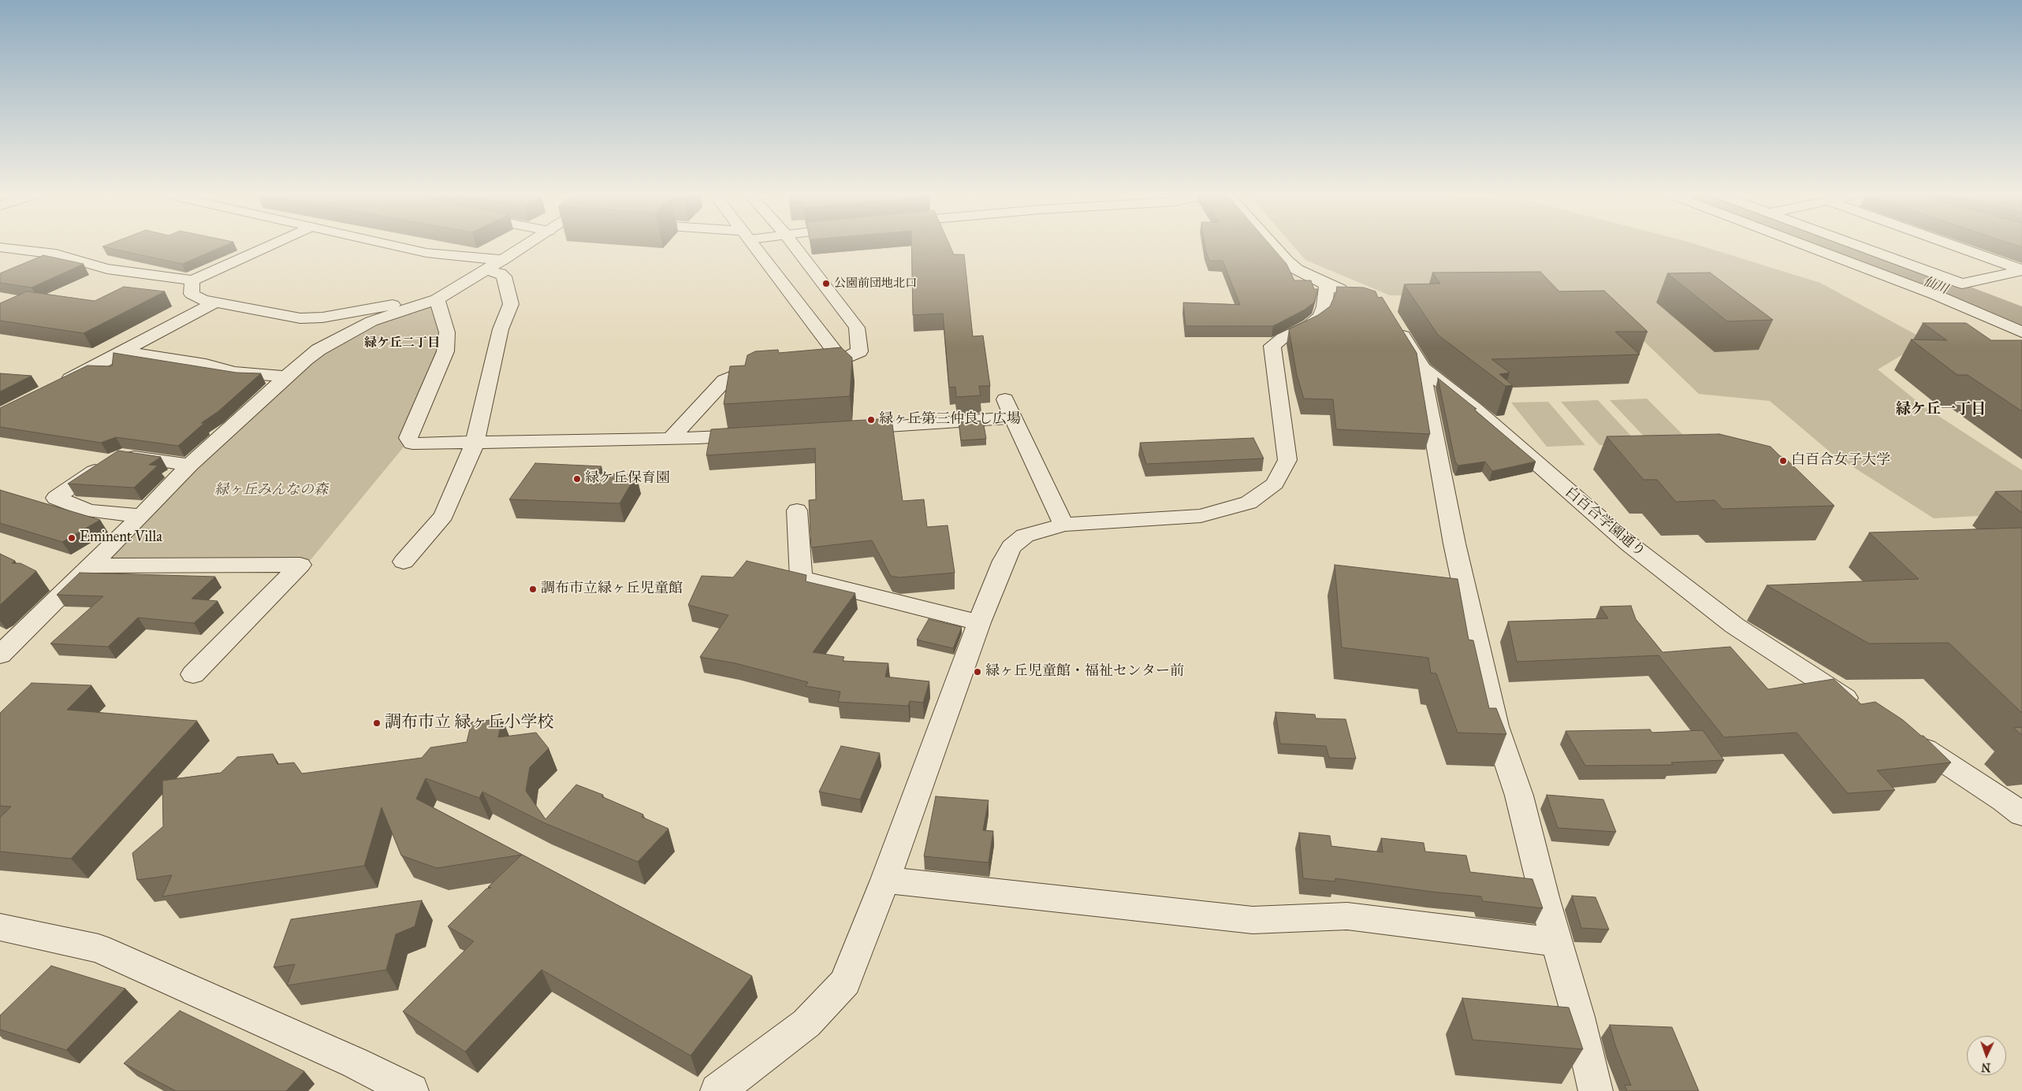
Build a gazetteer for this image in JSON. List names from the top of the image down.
{
  "streets": {
    "street": ["白百合学園通り"]
  },
  "districts": ["緑ケ丘二丁目", "緑ケ丘一丁目"],
  "water": ["仙川"],
  "parks": ["緑ヶ丘みんなの森"],
  "places": [
    "公園前団地北口",
    "緑ヶ丘第三仲良し広場",
    "白百合女子大学",
    "緑ケ丘保育園",
    "Eminent Villa",
    "調布市立緑ヶ丘児童館",
    "緑ヶ丘児童館・福祉センター前",
    "調布市立 緑ヶ丘小学校"
  ],
  "north": "bottom"
}
